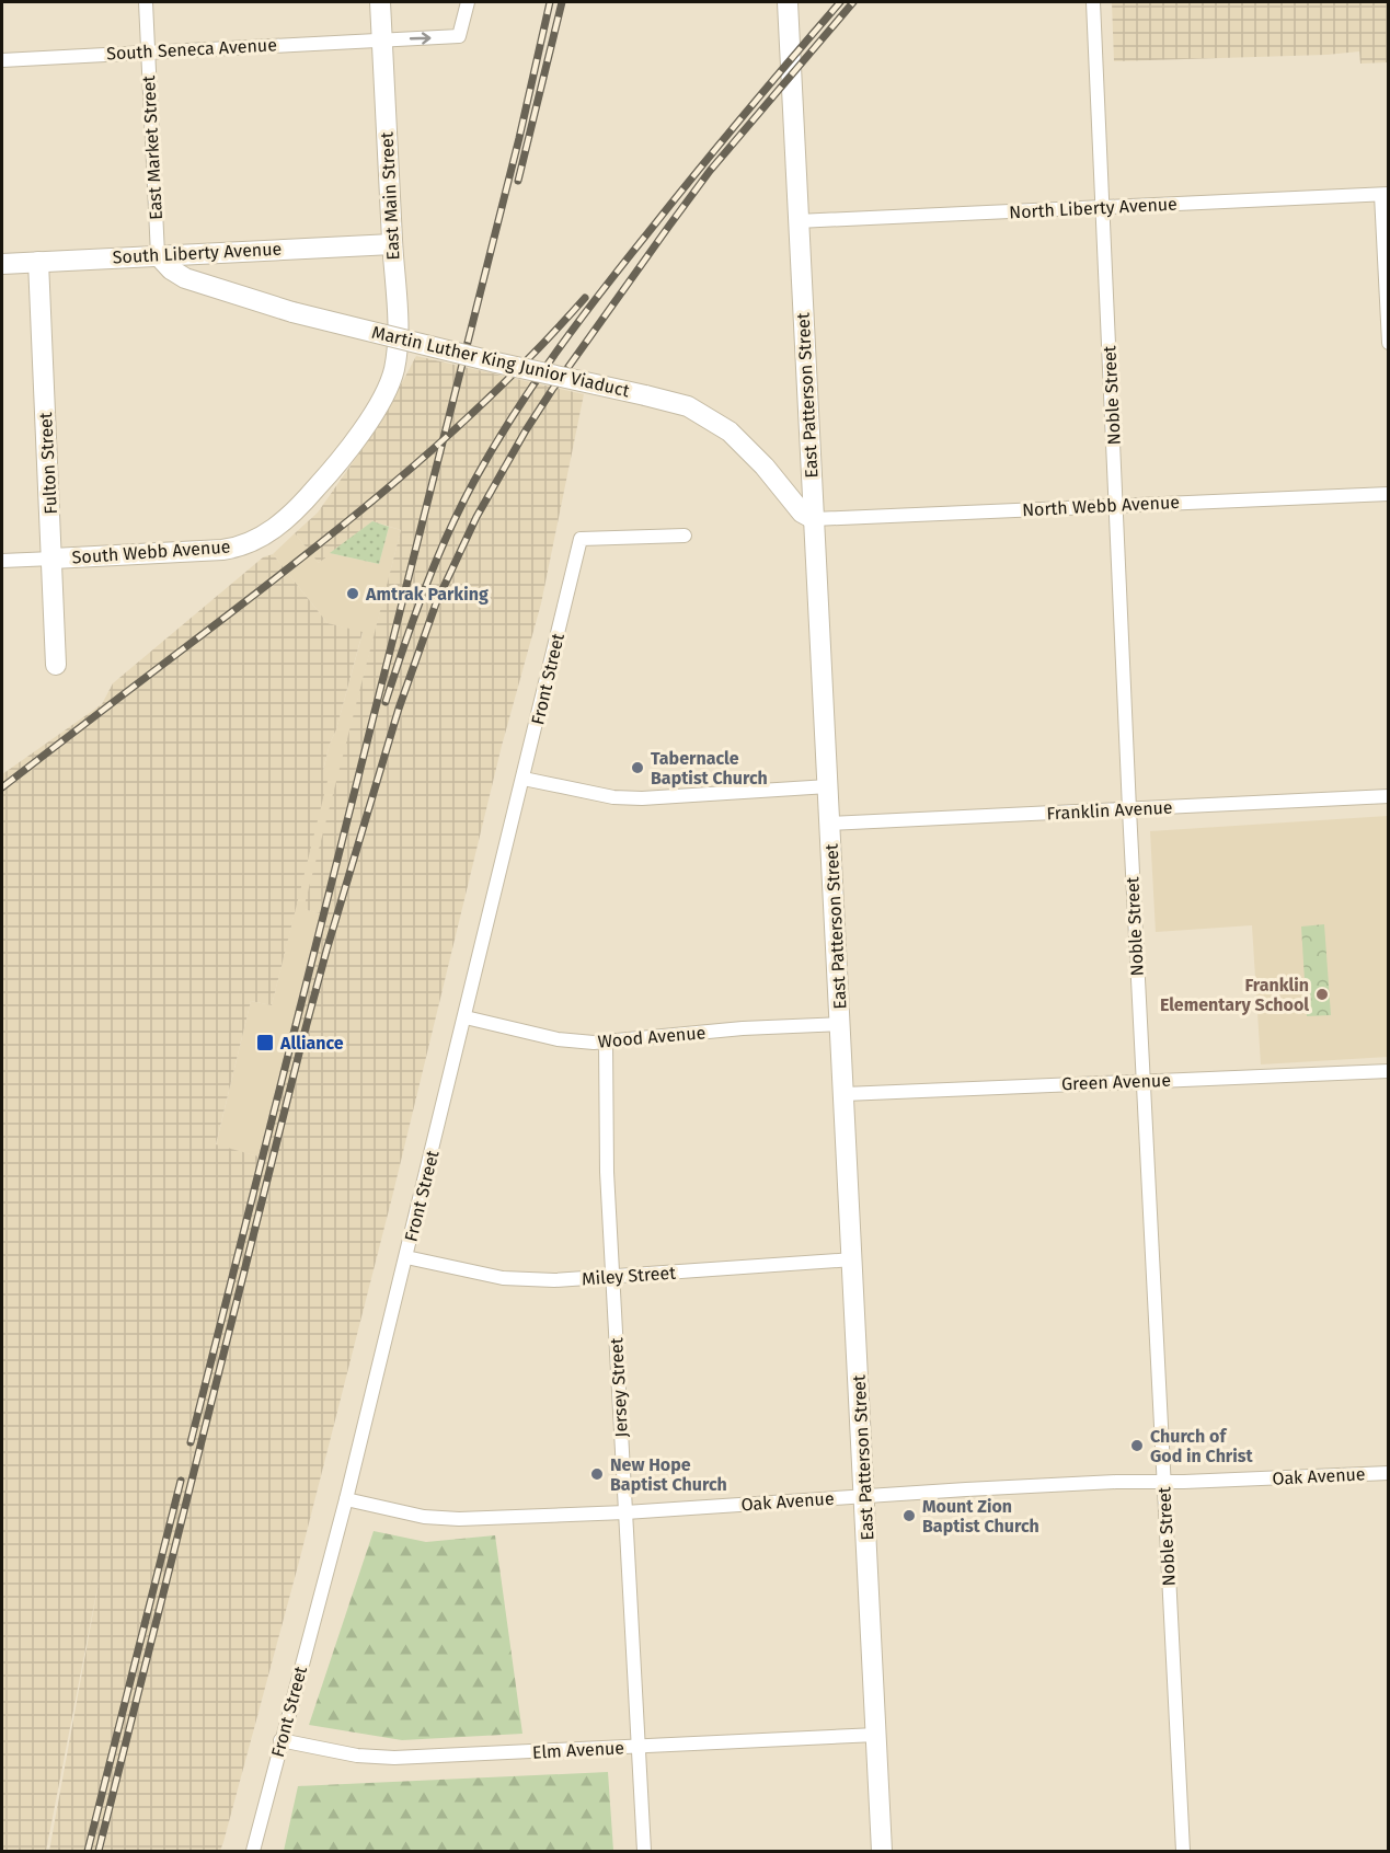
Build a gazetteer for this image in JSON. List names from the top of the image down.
{
  "streets": {
    "street": [
      "South Seneca Avenue",
      "East Market Street",
      "East Main Street",
      "North Liberty Avenue",
      "South Liberty Avenue",
      "Martin Luther King Junior Viaduct",
      "East Patterson Street",
      "Noble Street",
      "Fulton Street",
      "North Webb Avenue",
      "South Webb Avenue",
      "Front Street",
      "Franklin Avenue",
      "Wood Avenue",
      "Green Avenue",
      "Miley Street",
      "Jersey Street",
      "Oak Avenue",
      "Elm Avenue"
    ]
  },
  "crossings": [
    ["South Seneca Avenue", "East Market Street"],
    ["South Seneca Avenue", "East Main Street"],
    ["East Market Street", "South Liberty Avenue"],
    ["East Market Street", "Martin Luther King Junior Viaduct"],
    ["East Main Street", "South Liberty Avenue"],
    ["East Main Street", "South Webb Avenue"],
    ["North Liberty Avenue", "East Patterson Street"],
    ["North Liberty Avenue", "Noble Street"],
    ["South Liberty Avenue", "Martin Luther King Junior Viaduct"],
    ["South Liberty Avenue", "Fulton Street"],
    ["Martin Luther King Junior Viaduct", "East Patterson Street"],
    ["Martin Luther King Junior Viaduct", "North Webb Avenue"],
    ["East Patterson Street", "North Webb Avenue"],
    ["East Patterson Street", "Franklin Avenue"],
    ["East Patterson Street", "Wood Avenue"],
    ["East Patterson Street", "Green Avenue"],
    ["East Patterson Street", "Miley Street"],
    ["East Patterson Street", "Oak Avenue"],
    ["East Patterson Street", "Elm Avenue"],
    ["Noble Street", "North Webb Avenue"],
    ["Noble Street", "Franklin Avenue"],
    ["Noble Street", "Green Avenue"],
    ["Noble Street", "Oak Avenue"],
    ["Fulton Street", "South Webb Avenue"],
    ["Front Street", "Wood Avenue"],
    ["Front Street", "Miley Street"],
    ["Front Street", "Oak Avenue"],
    ["Front Street", "Elm Avenue"],
    ["Wood Avenue", "Jersey Street"],
    ["Miley Street", "Jersey Street"],
    ["Jersey Street", "Oak Avenue"],
    ["Jersey Street", "Elm Avenue"]
  ],
  "places": {
    "other": [
      "Amtrak Parking",
      "Tabernacle Baptist Church",
      "Franklin Elementary School",
      "Church of God in Christ",
      "New Hope Baptist Church",
      "Mount Zion Baptist Church"
    ],
    "transit": ["Alliance"]
  }
}
